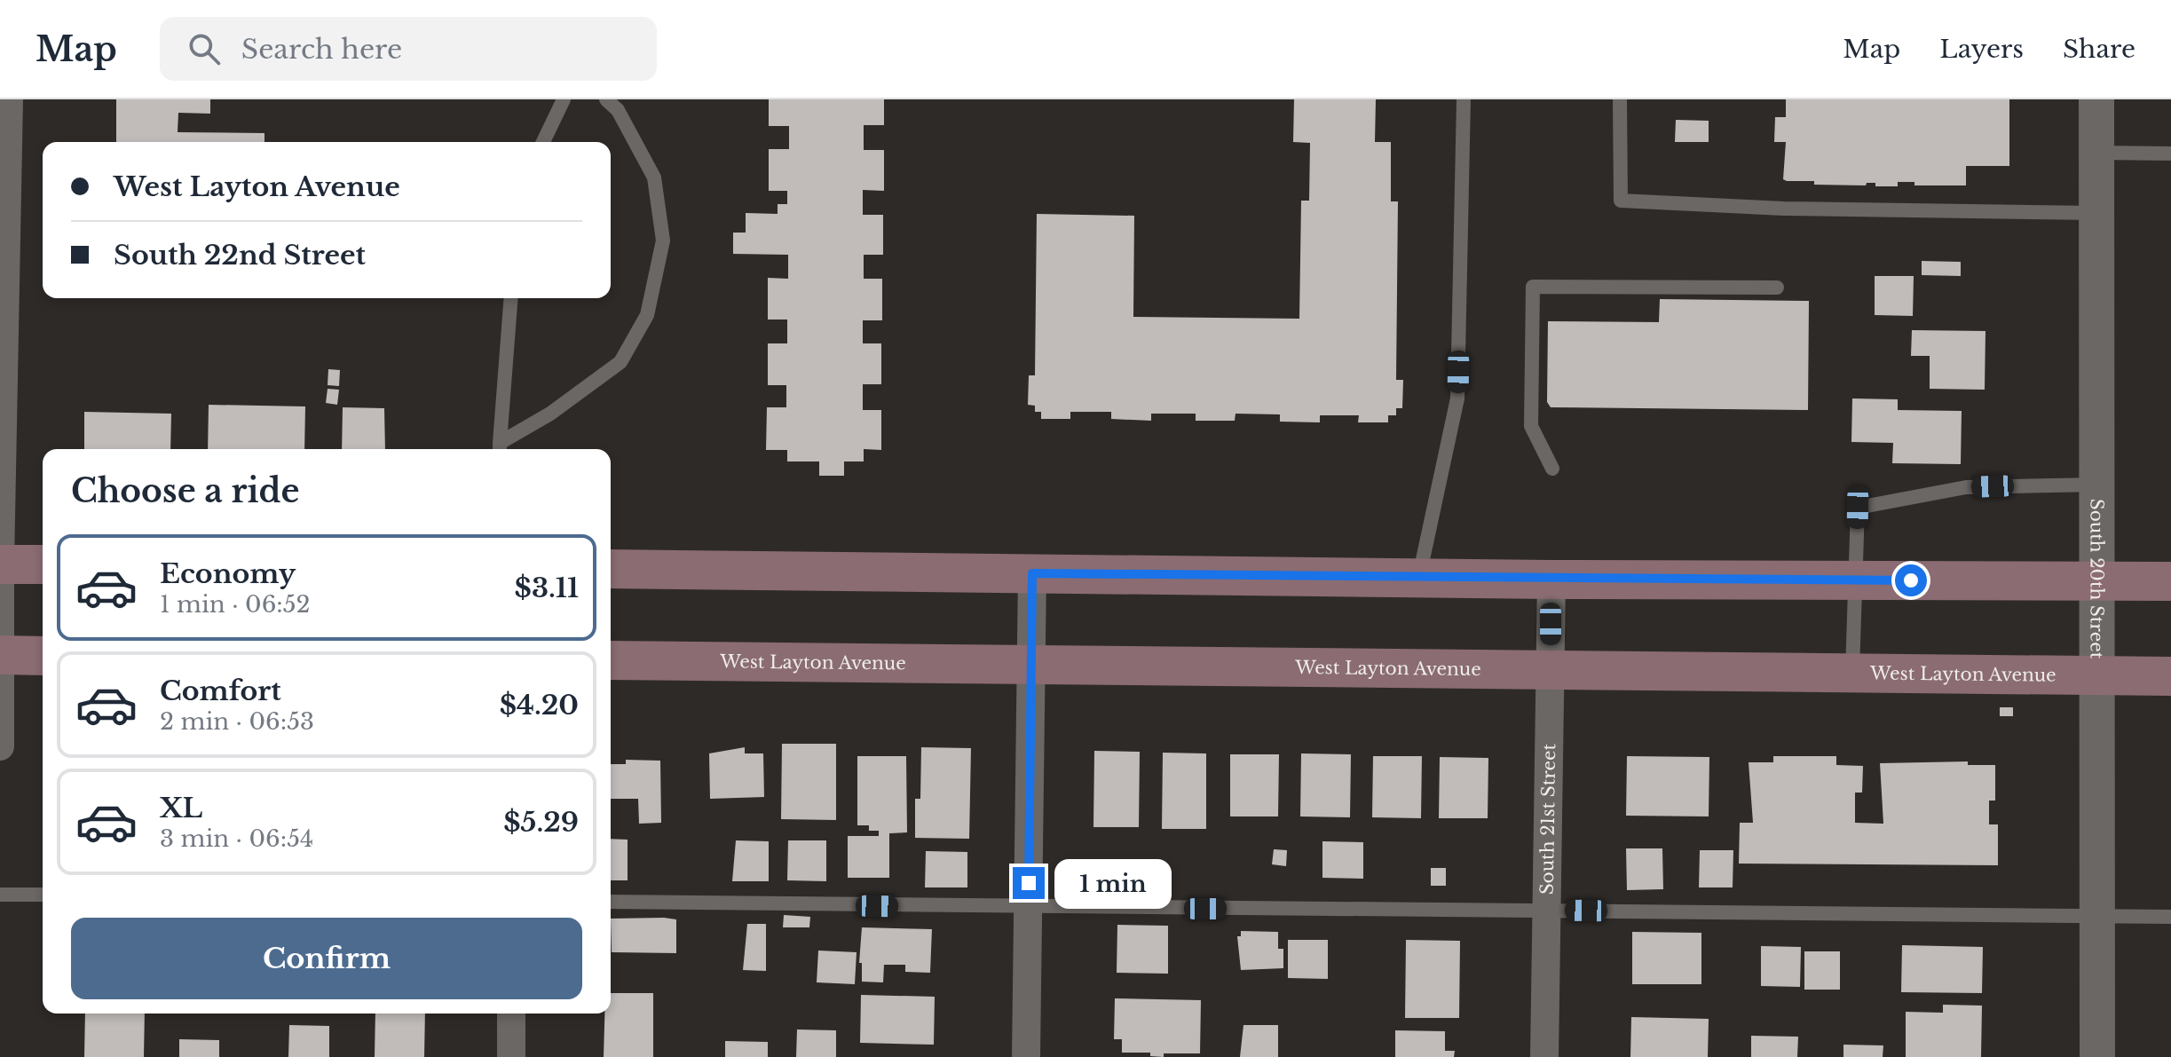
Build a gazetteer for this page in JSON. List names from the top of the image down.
{
  "streets": {
    "main road": ["West Layton Avenue"],
    "street": ["South 20th Street", "South 21st Street"]
  },
  "crossings": [
    ["South 20th Street", "West Layton Avenue"],
    ["West Layton Avenue", "South 21st Street"]
  ],
  "page": {
    "header": "Map",
    "search": "Search here",
    "nav": ["Map", "Layers", "Share"],
    "banner": ["West Layton Avenue", "South 22nd Street"],
    "heading": "Choose a ride",
    "list": [
      {
        "name": "Economy",
        "note": "1 min · 06:52",
        "value": "$3.11"
      },
      {
        "name": "Comfort",
        "note": "2 min · 06:53",
        "value": "$4.20"
      },
      {
        "name": "XL",
        "note": "3 min · 06:54",
        "value": "$5.29"
      }
    ],
    "bubble": "1 min",
    "buttons": "Confirm"
  }
}
